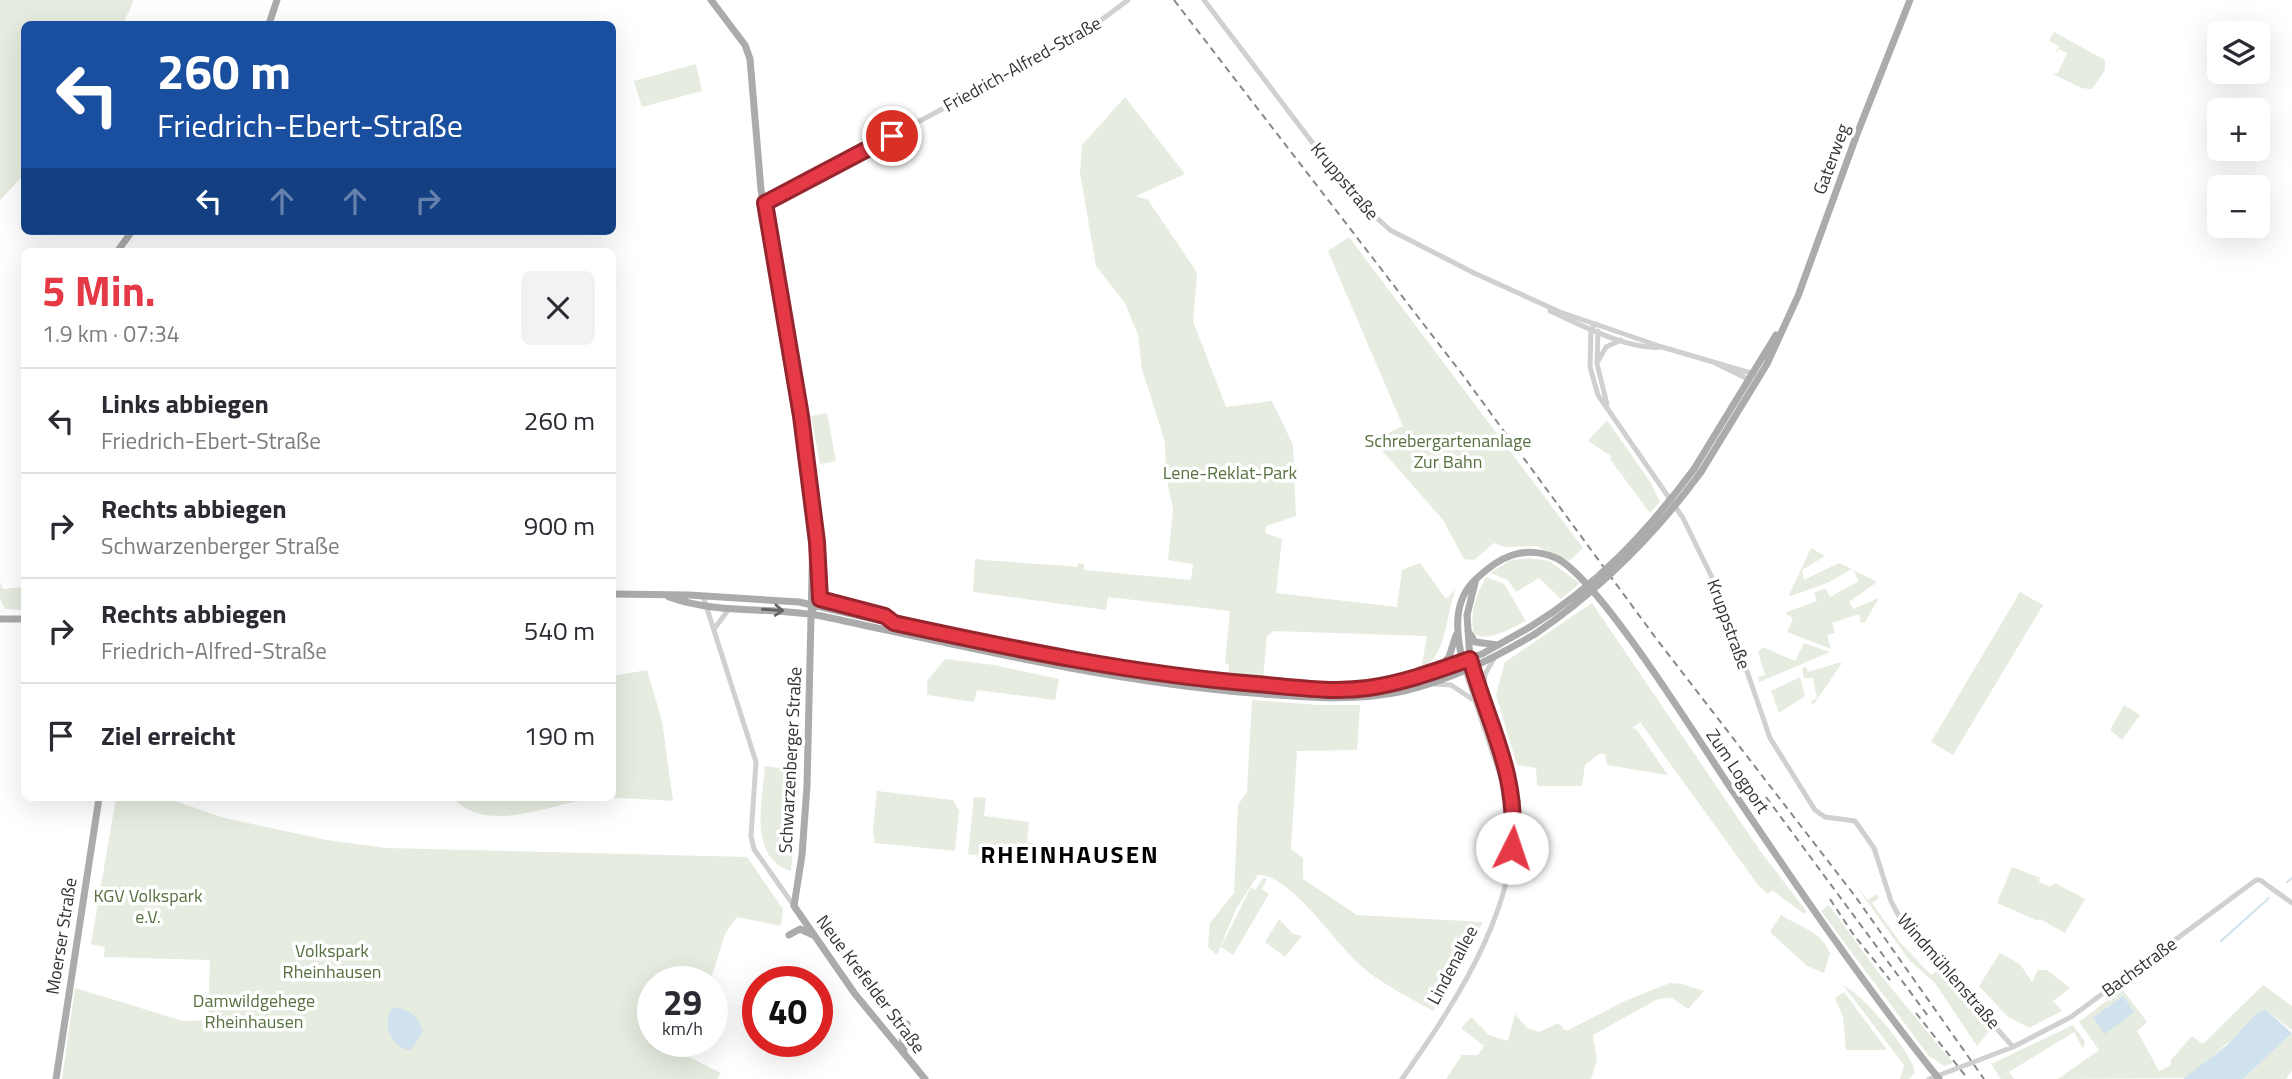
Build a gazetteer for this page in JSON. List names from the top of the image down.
{
  "streets": {
    "main road": [
      "Gaterweg",
      "Schwarzenberger Straße",
      "Zum Logport",
      "Moerser Straße",
      "Lindenallee",
      "Neue Krefelder Straße"
    ],
    "street": [
      "Friedrich-Alfred-Straße",
      "Kruppstraße",
      "Bachstraße",
      "Windmühlenstraße"
    ]
  },
  "crossings": [
    ["Friedrich-Alfred-Straße", "Schwarzenberger Straße"],
    ["Kruppstraße", "Windmühlenstraße"],
    ["Schwarzenberger Straße", "Neue Krefelder Straße"],
    ["Zum Logport", "Lindenallee"],
    ["Zum Logport", "Bachstraße"],
    ["Bachstraße", "Windmühlenstraße"]
  ],
  "districts": ["RHEINHAUSEN"],
  "parks": [
    "Schrebergartenanlage Zur Bahn",
    "Lene-Reklat-Park",
    "KGV Volkspark e.V.",
    "Volkspark Rheinhausen",
    "Damwildgehege Rheinhausen"
  ],
  "page": {
    "map_buttons": ["+", "−"],
    "turn": ["260 m", "Friedrich-Ebert-Straße"],
    "heading": ["5 Min.", "1.9 km · 07:34"],
    "list": [
      {
        "name": "Links abbiegen",
        "note": "Friedrich-Ebert-Straße",
        "value": "260 m"
      },
      {
        "name": "Rechts abbiegen",
        "note": "Schwarzenberger Straße",
        "value": "900 m"
      },
      {
        "name": "Rechts abbiegen",
        "note": "Friedrich-Alfred-Straße",
        "value": "540 m"
      },
      {
        "name": "Ziel erreicht",
        "value": "190 m"
      }
    ],
    "speed": "29 km/h",
    "limit": "40"
  }
}
